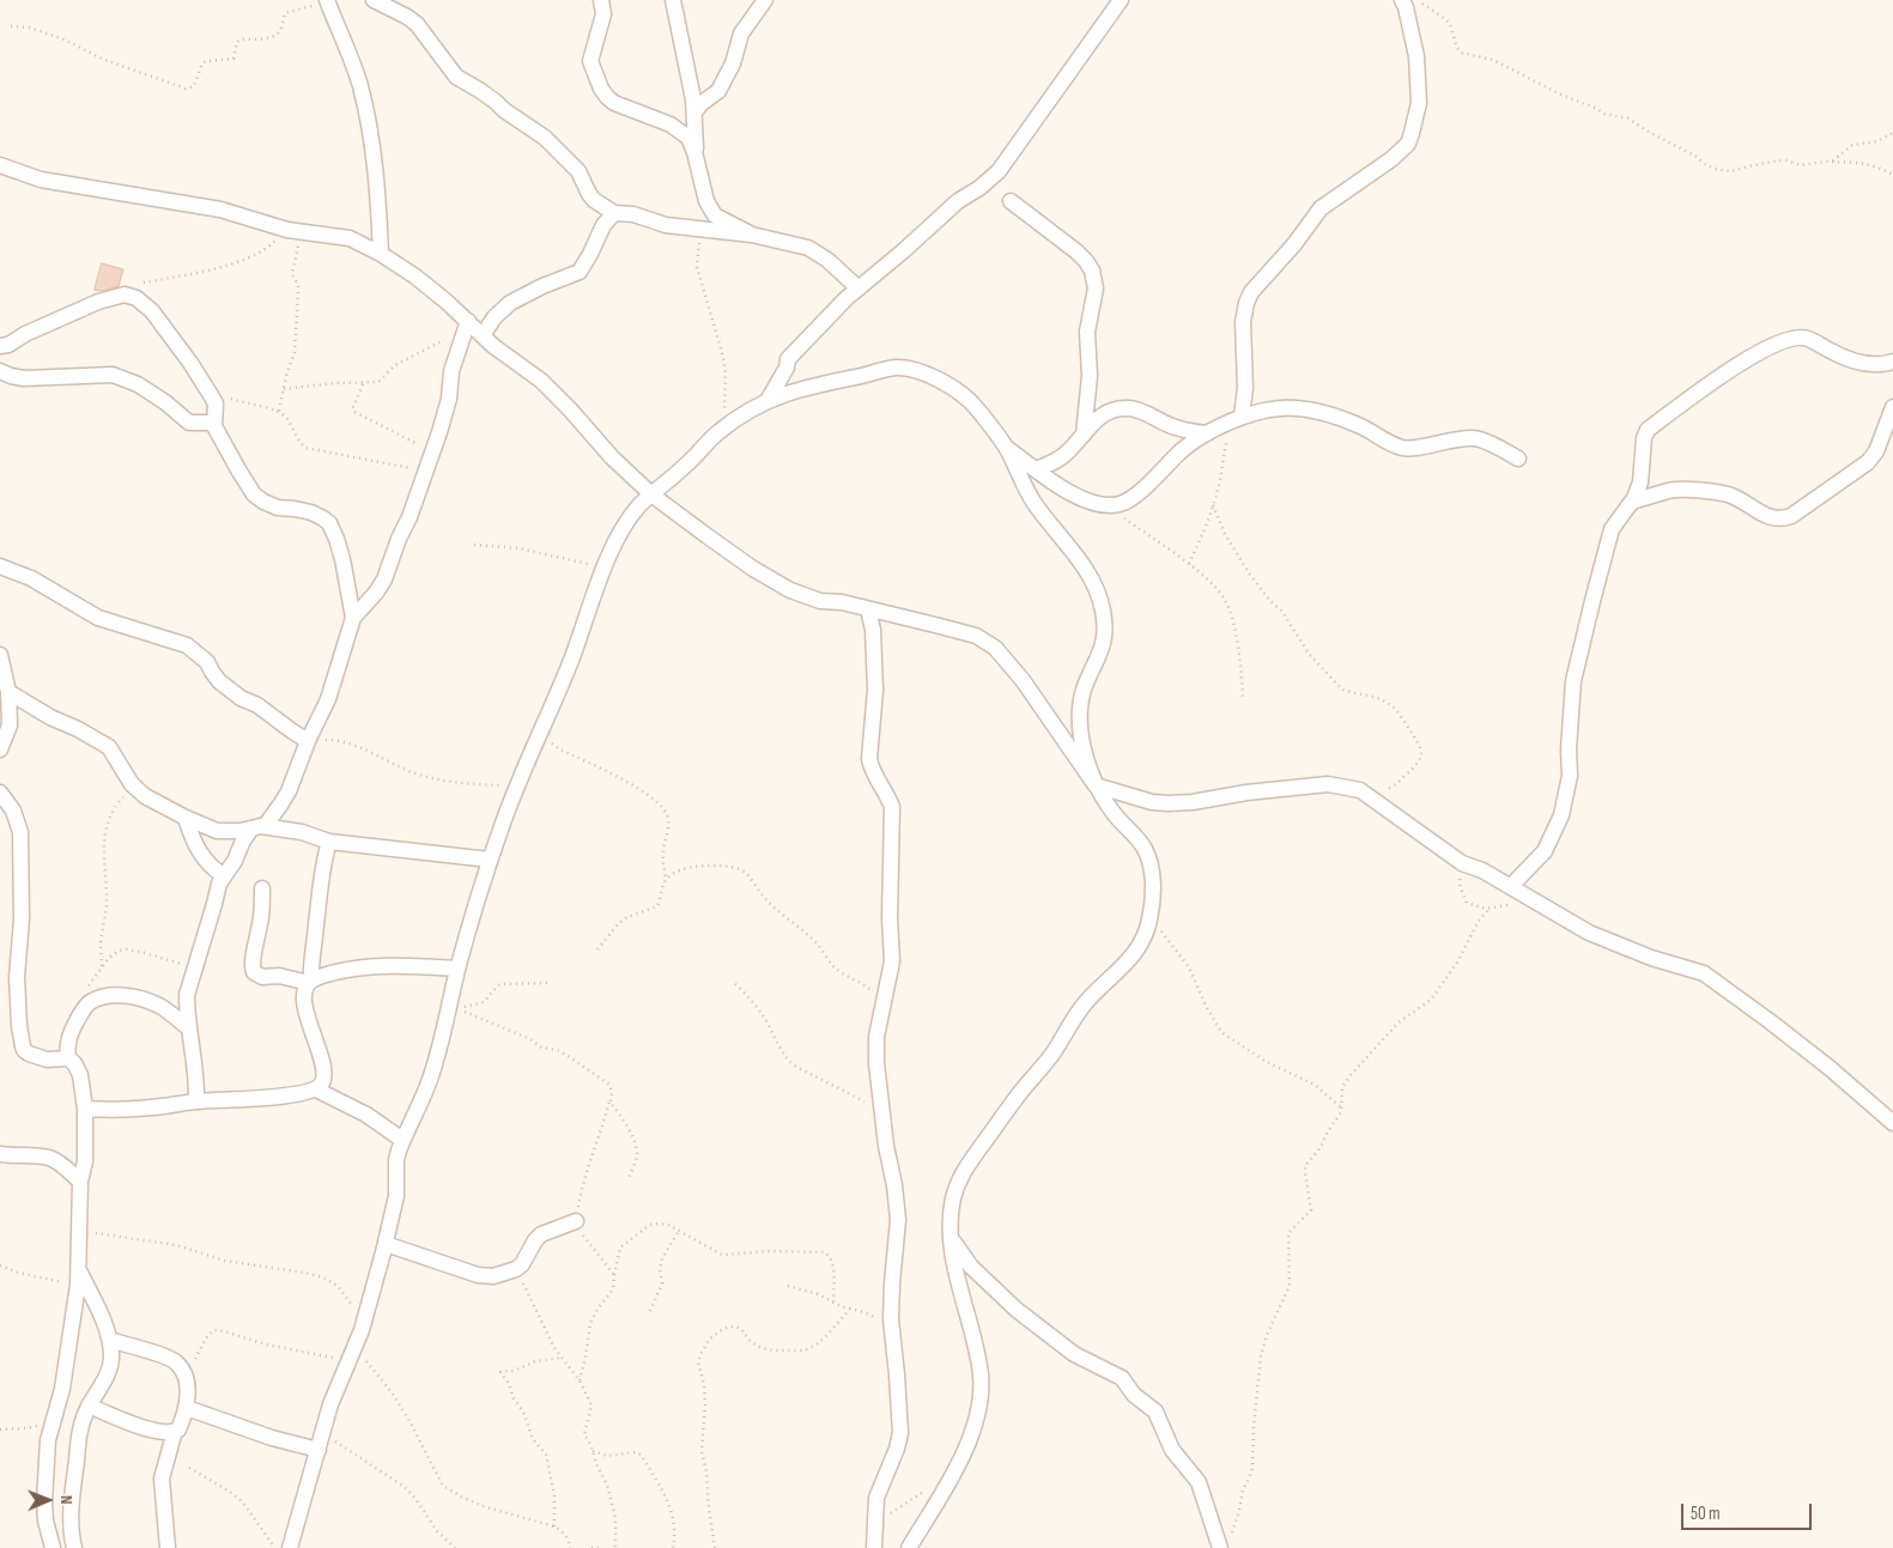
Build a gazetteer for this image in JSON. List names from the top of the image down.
{
  "scale_bar": "50 m",
  "north": "right"
}
